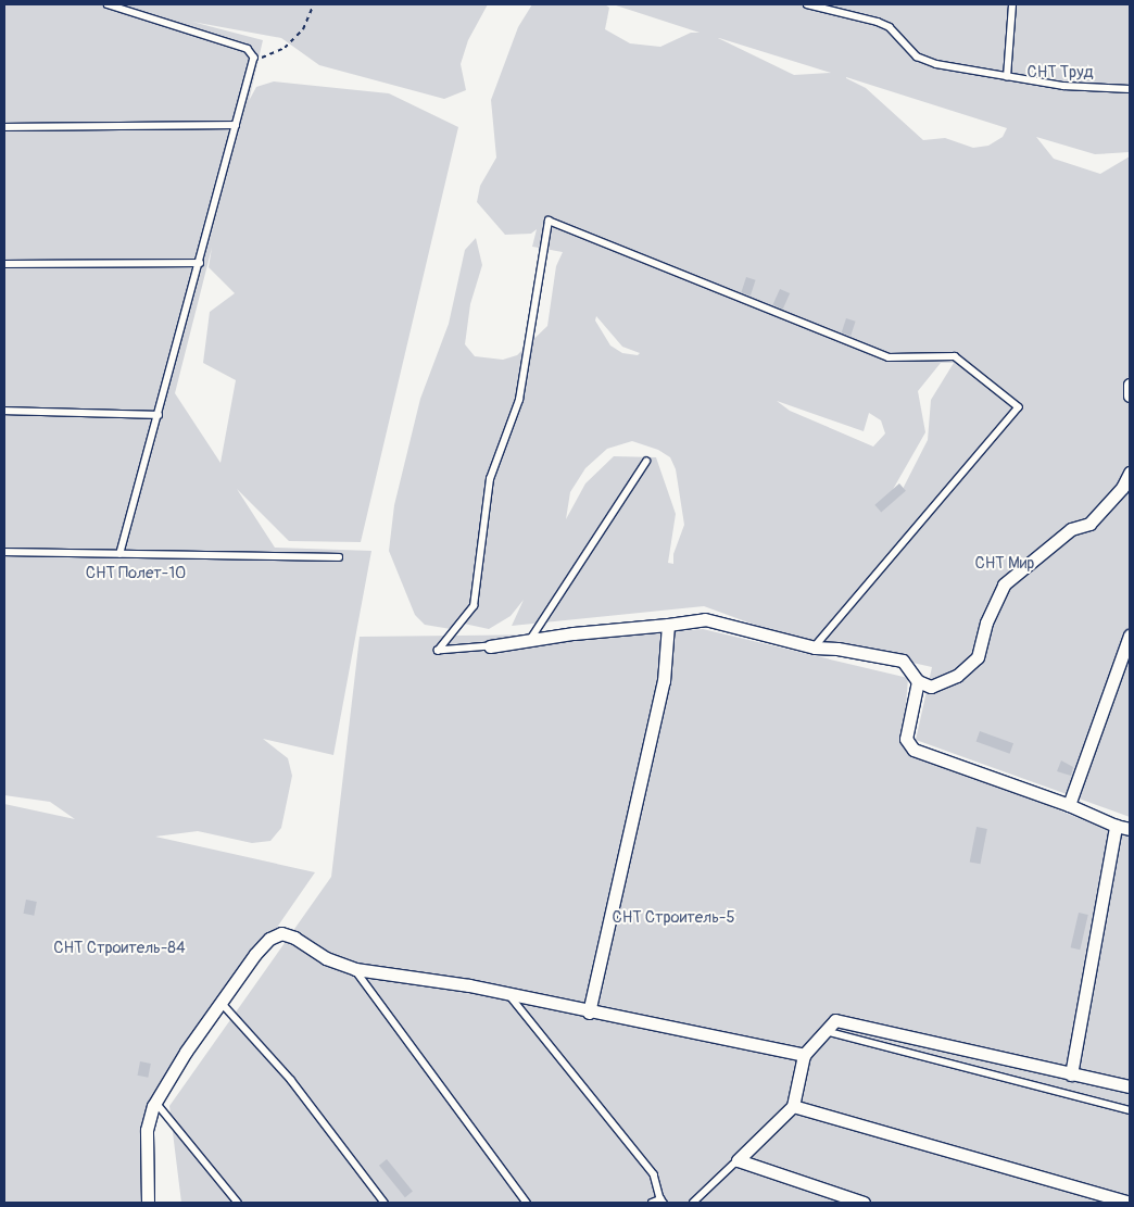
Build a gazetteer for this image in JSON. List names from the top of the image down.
{
  "parks": [
    "СНТ Труд",
    "СНТ Мир",
    "СНТ Полет-10",
    "СНТ Строитель-5",
    "СНТ Строитель-84"
  ]
}
